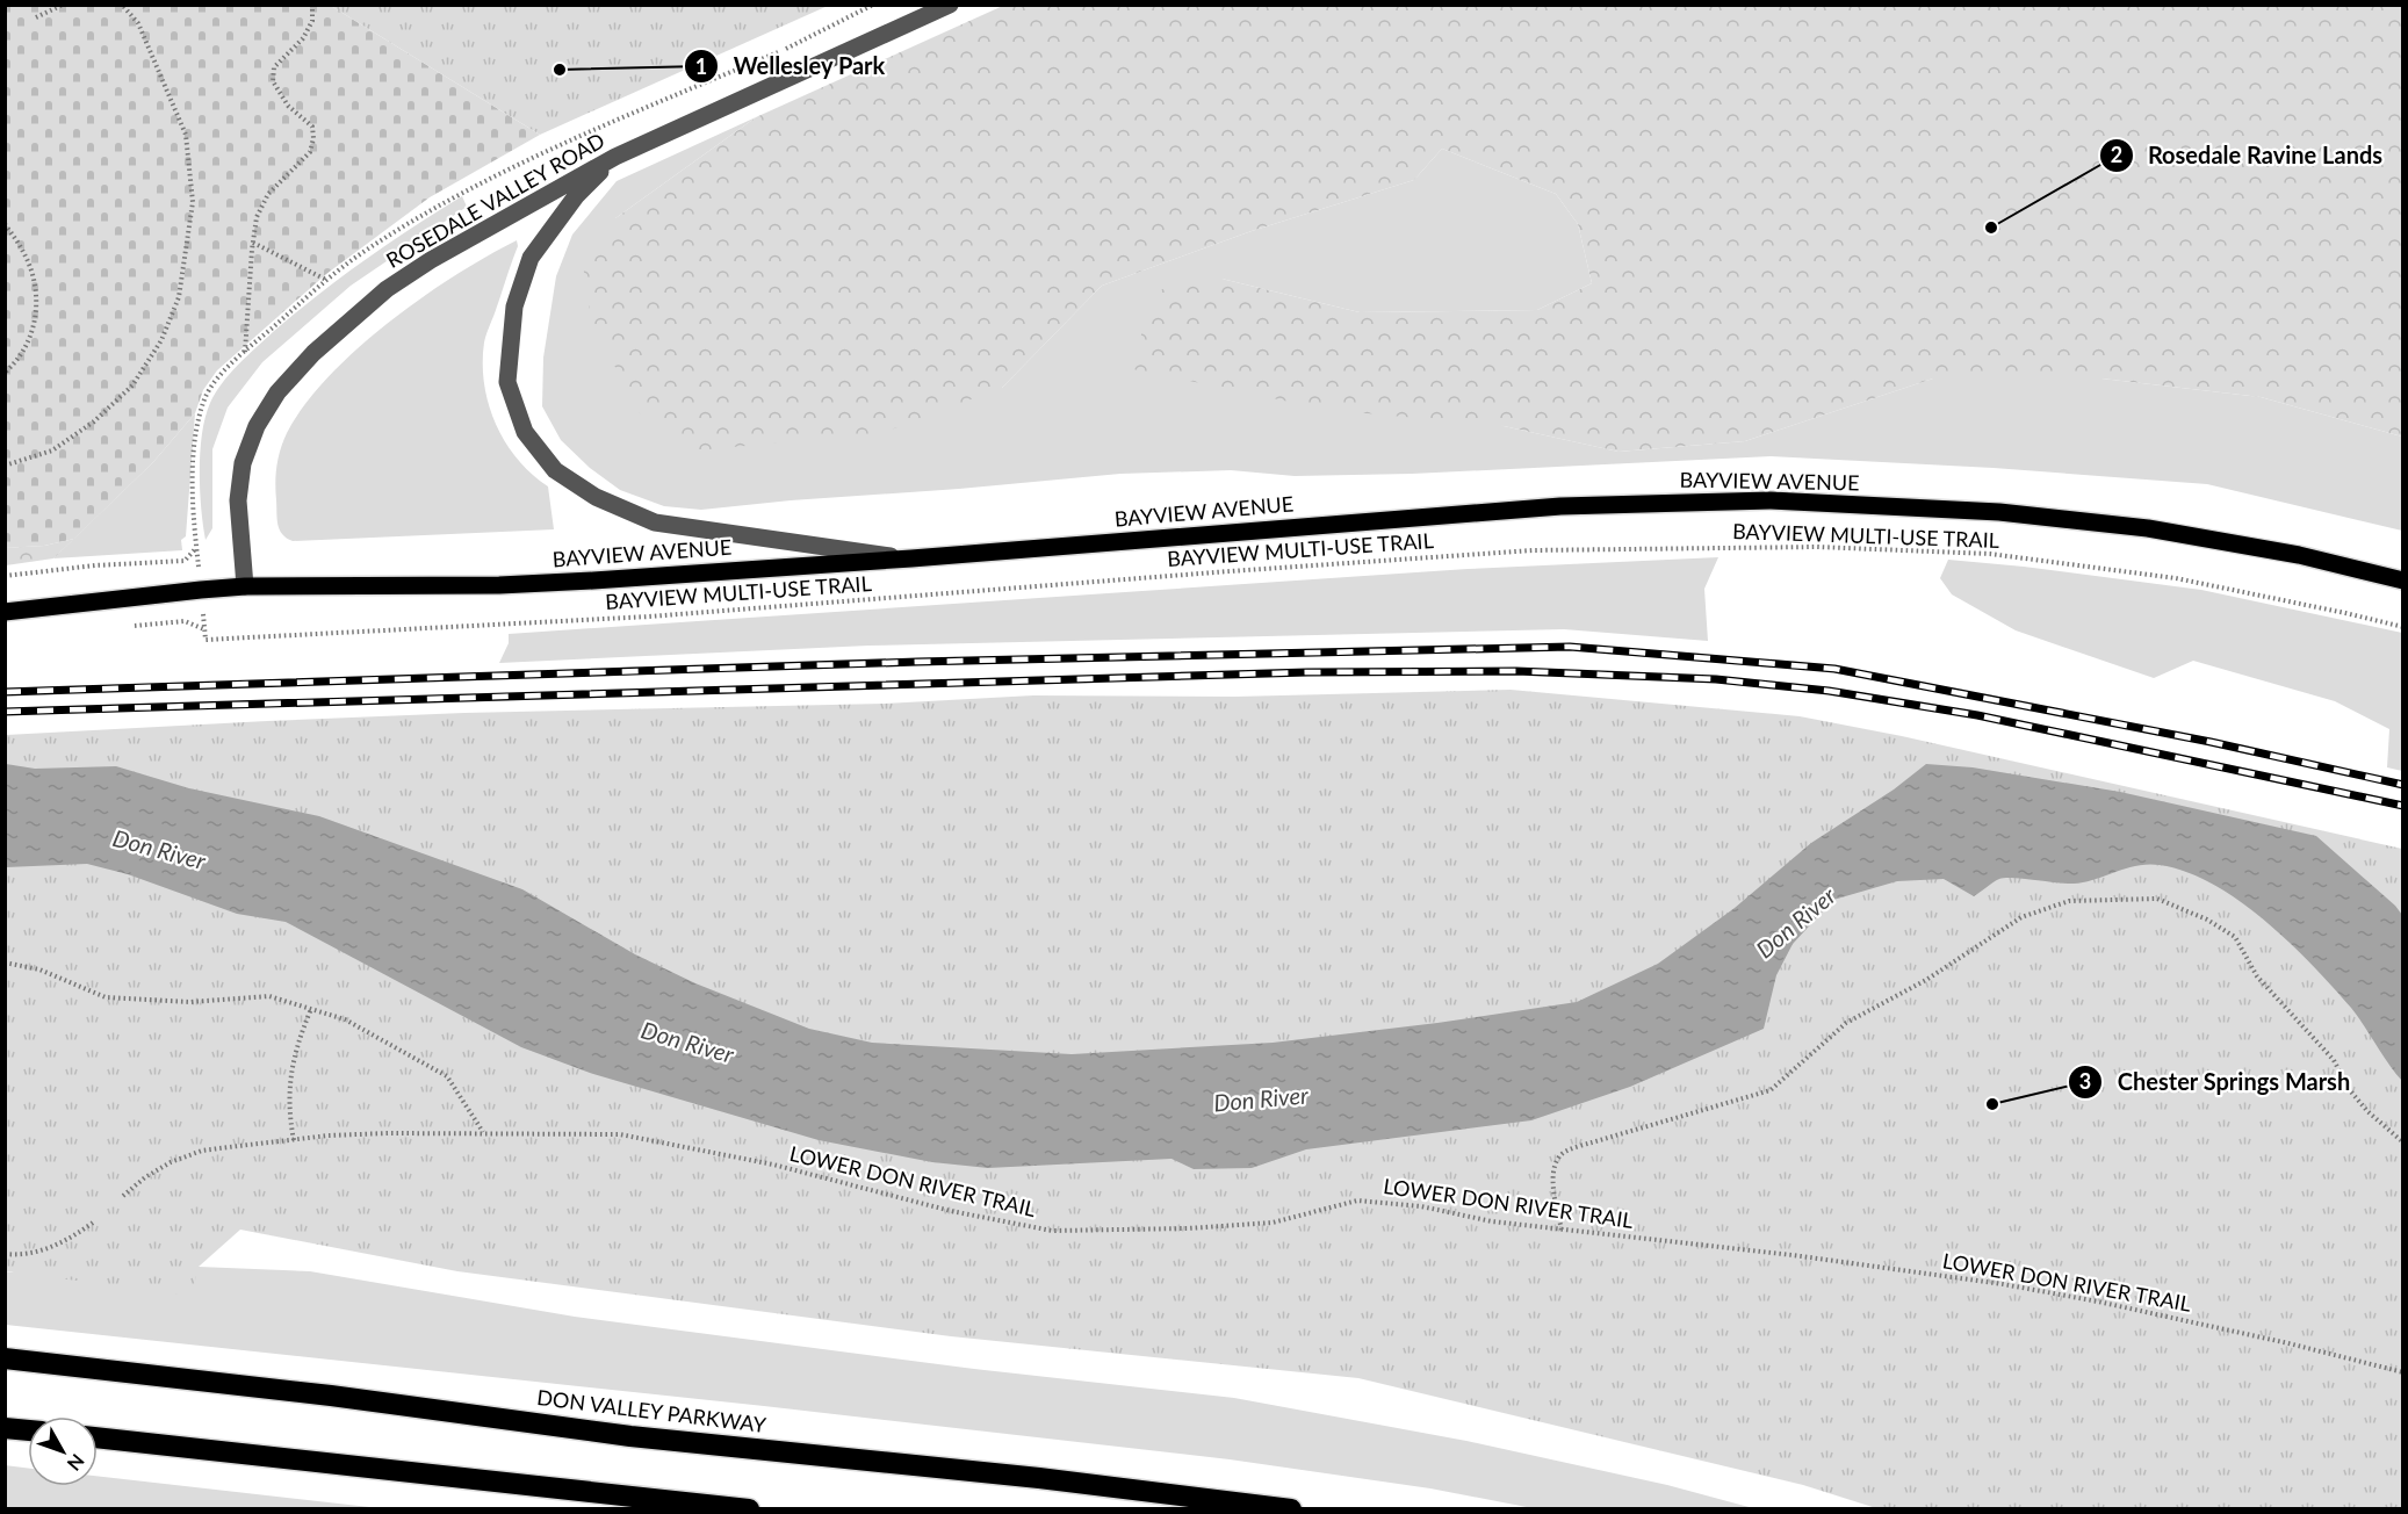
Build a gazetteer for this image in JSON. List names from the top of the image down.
{
  "streets": {
    "highway": ["DON VALLEY PARKWAY"],
    "main road": ["BAYVIEW AVENUE"],
    "street": ["ROSEDALE VALLEY ROAD"],
    "path": ["BAYVIEW MULTI-USE TRAIL", "LOWER DON RIVER TRAIL"]
  },
  "crossings": [
    ["ROSEDALE VALLEY ROAD", "BAYVIEW AVENUE"]
  ],
  "water": ["Don River"],
  "places": ["Wellesley Park", "Rosedale Ravine Lands", "Chester Springs Marsh"],
  "north": "bottom right"
}
